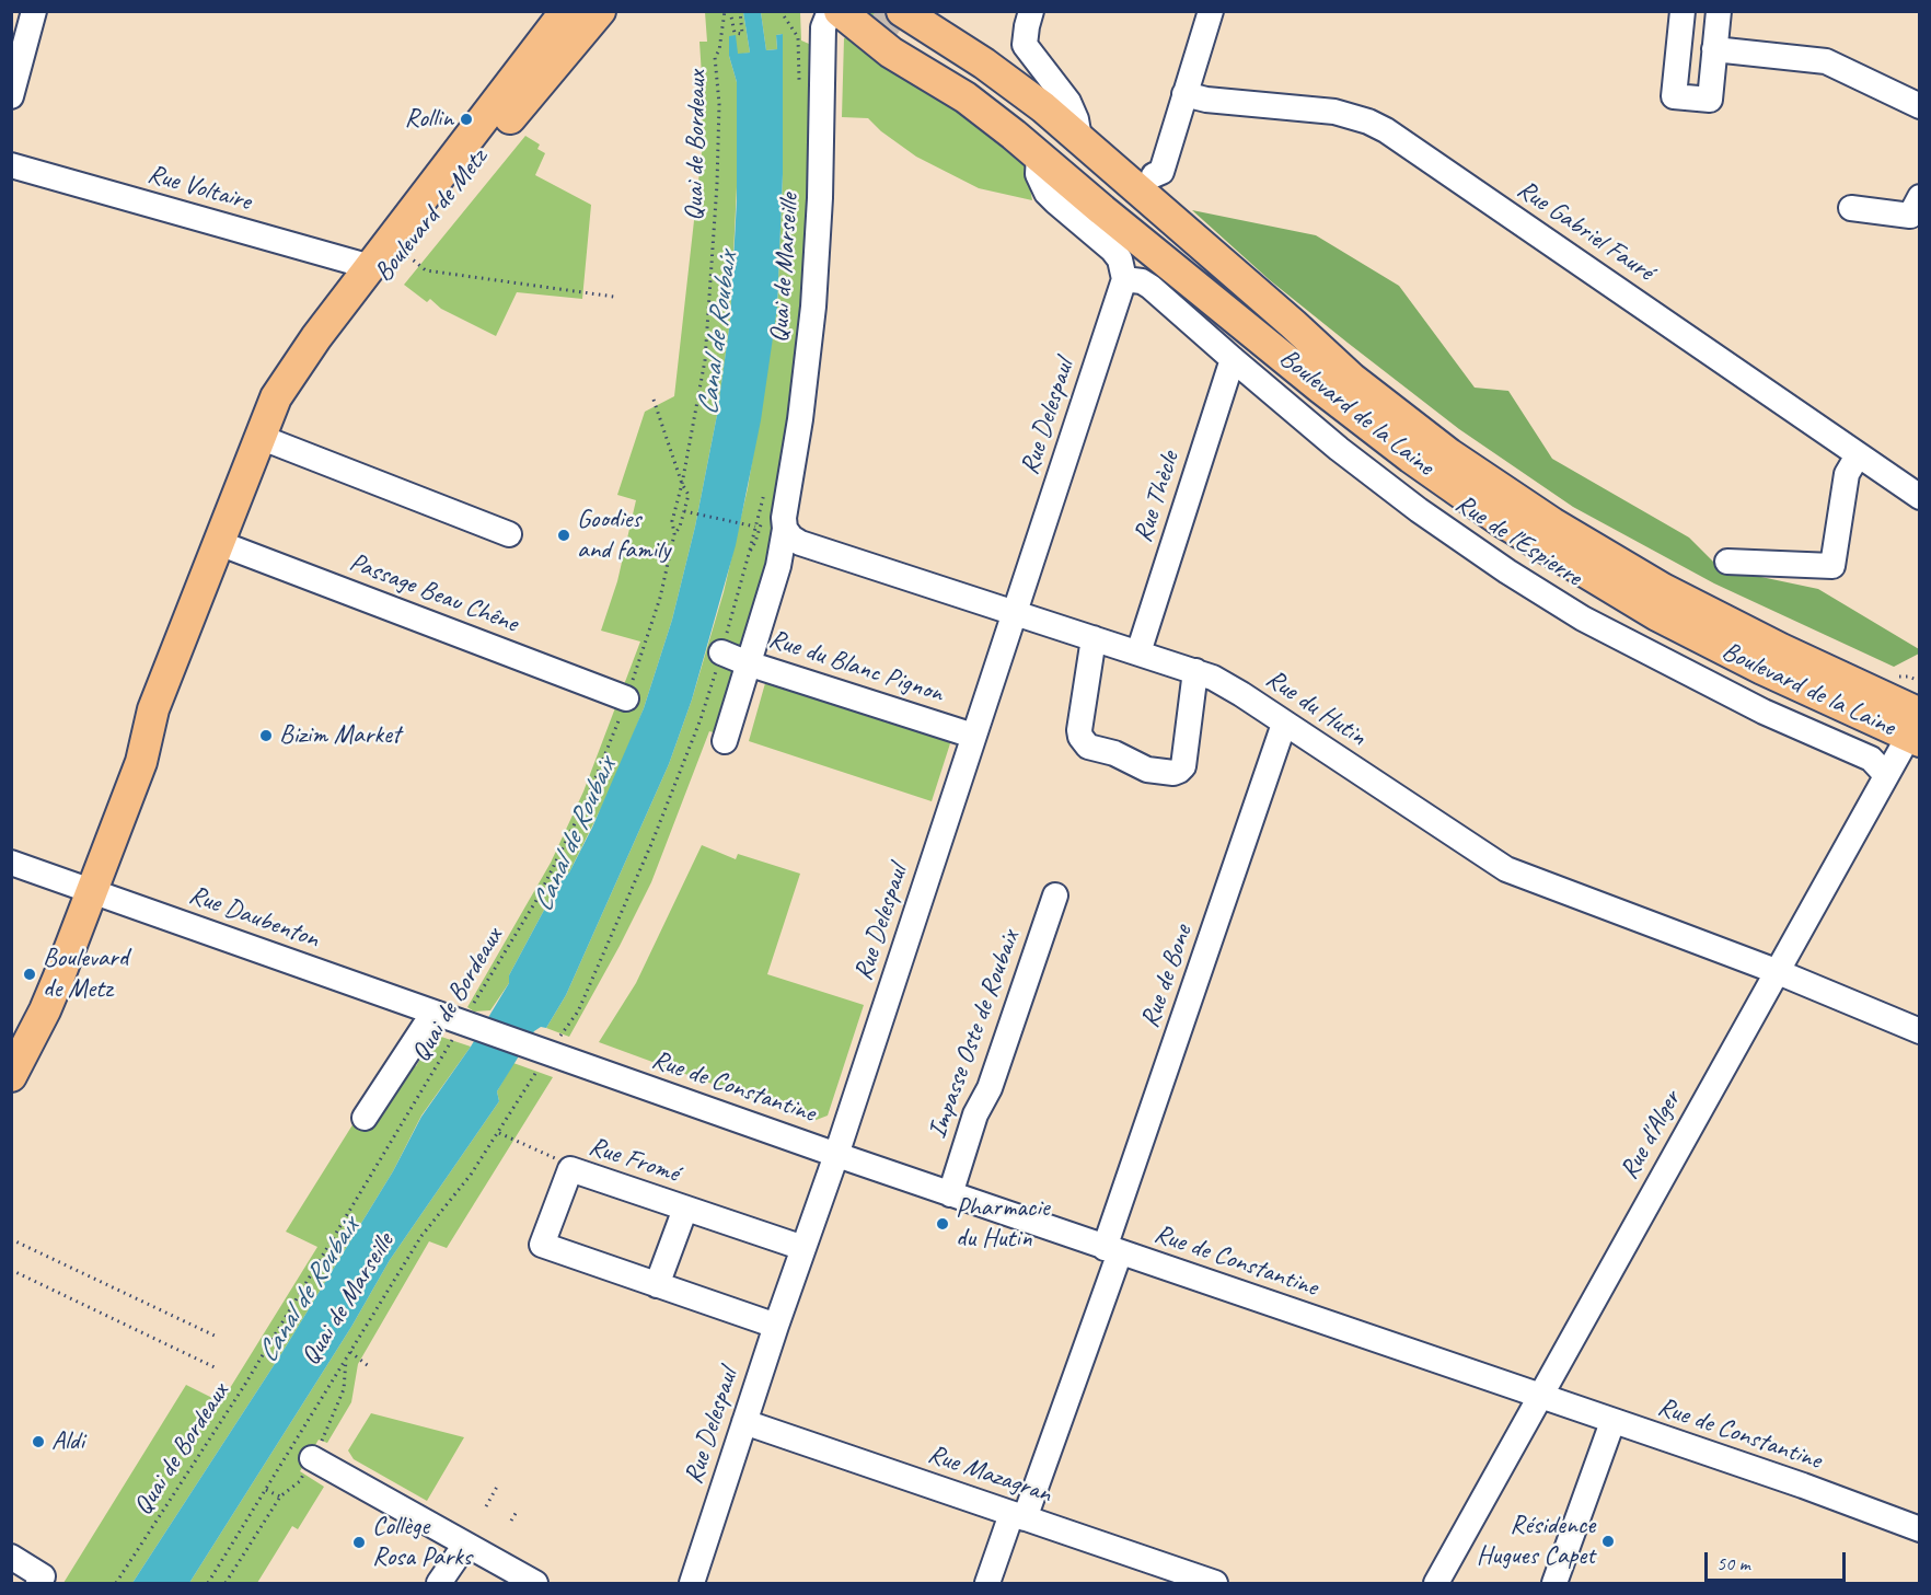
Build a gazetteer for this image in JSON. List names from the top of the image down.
{
  "streets": {
    "main road": ["Boulevard de Metz", "Boulevard de la Laine"],
    "street": [
      "Rue Voltaire",
      "Rue Gabriel Fauré",
      "Quai de Marseille",
      "Rue Delespaul",
      "Rue Thècle",
      "Rue de l'Espierre",
      "Passage Beau Chêne",
      "Rue du Blanc Pignon",
      "Rue du Hutin",
      "Rue Daubenton",
      "Rue de Bone",
      "Impasse Oste de Roubaix",
      "Rue de Constantine",
      "Rue d'Alger",
      "Rue Fromé",
      "Rue Mazagran"
    ],
    "path": ["Quai de Bordeaux"]
  },
  "crossings": [
    ["Quai de Bordeaux", "Passage Beau Chêne"],
    ["Quai de Bordeaux", "Rue Daubenton"],
    ["Quai de Bordeaux", "Rue de Constantine"],
    ["Rue Voltaire", "Boulevard de Metz"],
    ["Boulevard de Metz", "Passage Beau Chêne"],
    ["Boulevard de Metz", "Rue Daubenton"],
    ["Quai de Marseille", "Rue du Blanc Pignon"],
    ["Quai de Marseille", "Rue du Hutin"],
    ["Quai de Marseille", "Rue de Constantine"],
    ["Boulevard de la Laine", "Rue d'Alger"],
    ["Rue Delespaul", "Rue de l'Espierre"],
    ["Rue Delespaul", "Rue du Blanc Pignon"],
    ["Rue Delespaul", "Rue du Hutin"],
    ["Rue Delespaul", "Rue de Constantine"],
    ["Rue Delespaul", "Rue Fromé"],
    ["Rue Delespaul", "Rue Mazagran"],
    ["Rue Thècle", "Rue de l'Espierre"],
    ["Rue Thècle", "Rue du Hutin"],
    ["Rue de l'Espierre", "Rue d'Alger"],
    ["Rue du Hutin", "Rue de Bone"],
    ["Rue du Hutin", "Rue d'Alger"],
    ["Rue Daubenton", "Rue de Constantine"],
    ["Rue de Bone", "Rue de Constantine"],
    ["Rue de Bone", "Rue Mazagran"],
    ["Impasse Oste de Roubaix", "Rue de Constantine"],
    ["Rue de Constantine", "Rue d'Alger"]
  ],
  "water": ["Canal de Roubaix"],
  "places": [
    "Rollin",
    "Goodies and family",
    "Bizim Market",
    "Boulevard de Metz",
    "Pharmacie du Hutin",
    "Aldi",
    "Résidence Hugues Capet",
    "Collège Rosa Parks"
  ],
  "scale_bar": "50 m"
}
